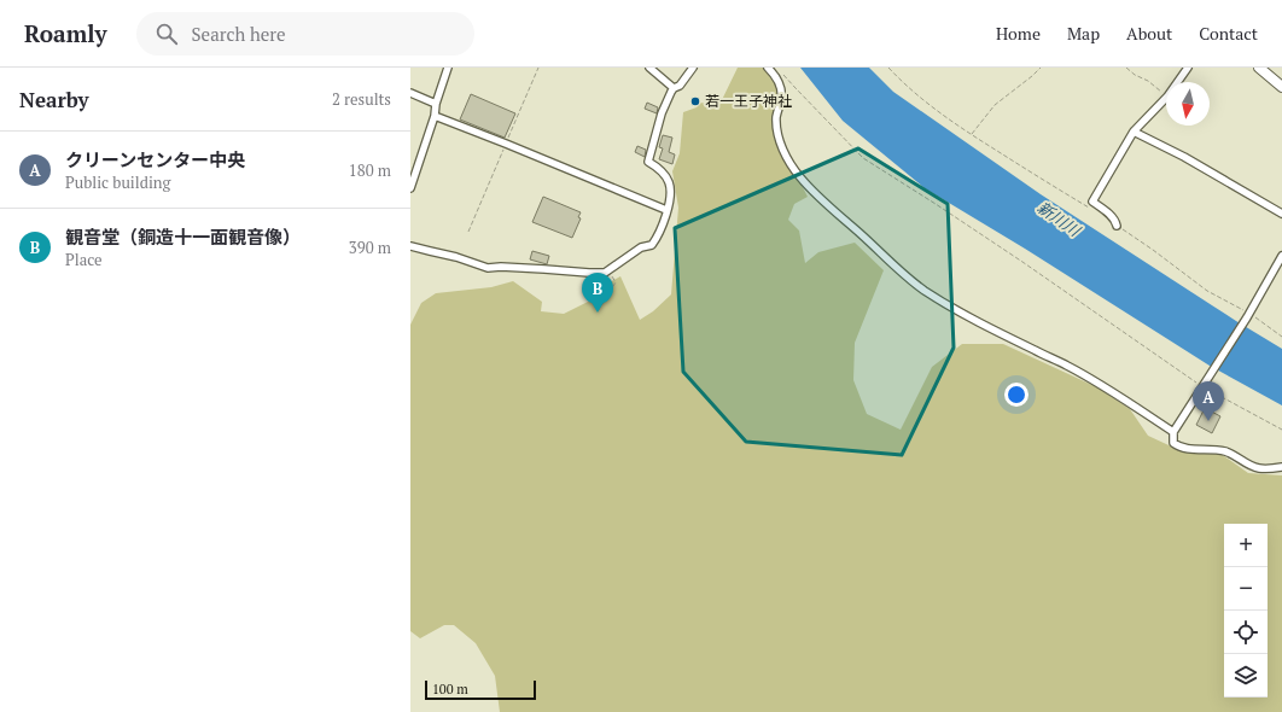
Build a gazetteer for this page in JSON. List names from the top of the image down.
{
  "water": ["新川川"],
  "places": ["若一王子神社"],
  "scale_bar": "100 m",
  "north": "bottom",
  "page": {
    "header": "Roamly",
    "search": "Search here",
    "nav": [
      "Home",
      "Map",
      "About",
      "Contact"
    ],
    "heading": ["Nearby", "2 results"],
    "list": [
      {
        "mark": "A",
        "name": "クリーンセンター中央",
        "note": "Public building",
        "value": "180 m"
      },
      {
        "mark": "B",
        "name": "観音堂（銅造十一面観音像）",
        "note": "Place",
        "value": "390 m"
      }
    ],
    "pins": ["B", "A"],
    "map_buttons": ["+", "−"],
    "scale": "100 m"
  }
}
